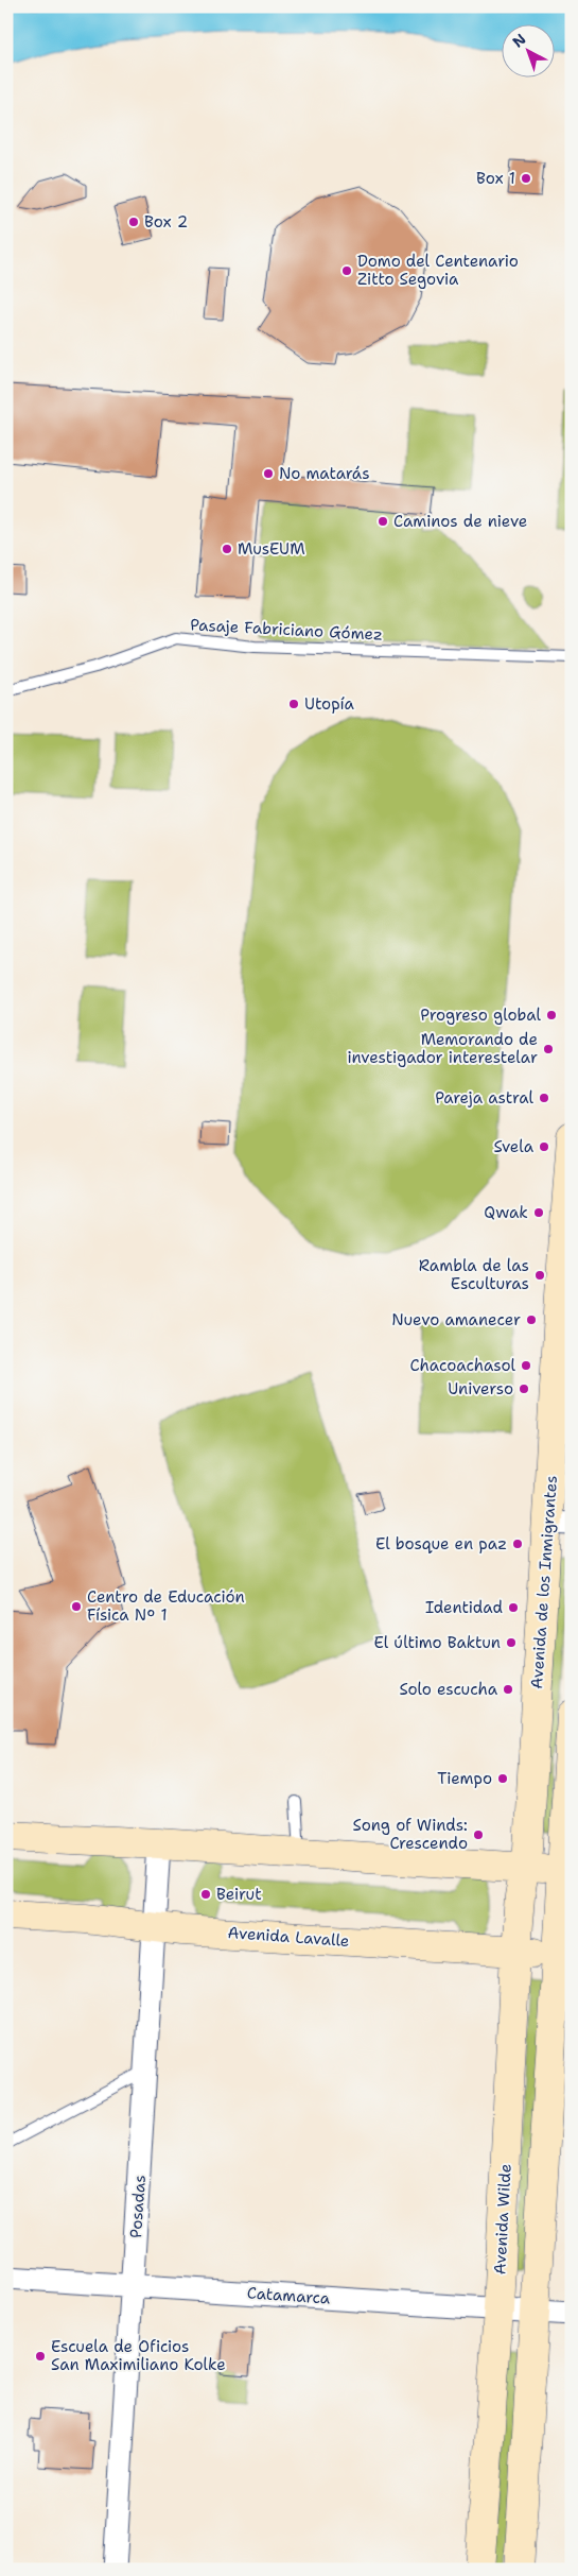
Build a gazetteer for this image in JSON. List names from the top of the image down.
{
  "streets": {
    "main road": ["Avenida de los Inmigrantes", "Avenida Lavalle", "Avenida Wilde"],
    "street": ["Posadas", "Catamarca"],
    "lane": ["Pasaje Fabriciano Gómez"]
  },
  "crossings": [
    ["Avenida de los Inmigrantes", "Avenida Wilde"],
    ["Avenida Lavalle", "Posadas"],
    ["Avenida Lavalle", "Avenida Wilde"],
    ["Posadas", "Catamarca"],
    ["Avenida Wilde", "Catamarca"]
  ],
  "places": [
    "Box 1",
    "Box 2",
    "Domo del Centenario Zitto Segovia",
    "No matarás",
    "Caminos de nieve",
    "MusEUM",
    "Utopía",
    "Progreso global",
    "Memorando de investigador interestelar",
    "Pareja astral",
    "Svela",
    "Qwak",
    "Rambla de las Esculturas",
    "Nuevo amanecer",
    "Chacoachasol",
    "Universo",
    "El bosque en paz",
    "Centro de Educación Física Nº 1",
    "Identidad",
    "El último Baktun",
    "Solo escucha",
    "Tiempo",
    "Song of Winds: Crescendo",
    "Beirut",
    "Escuela de Oficios San Maximiliano Kolke"
  ],
  "north": "top left"
}
